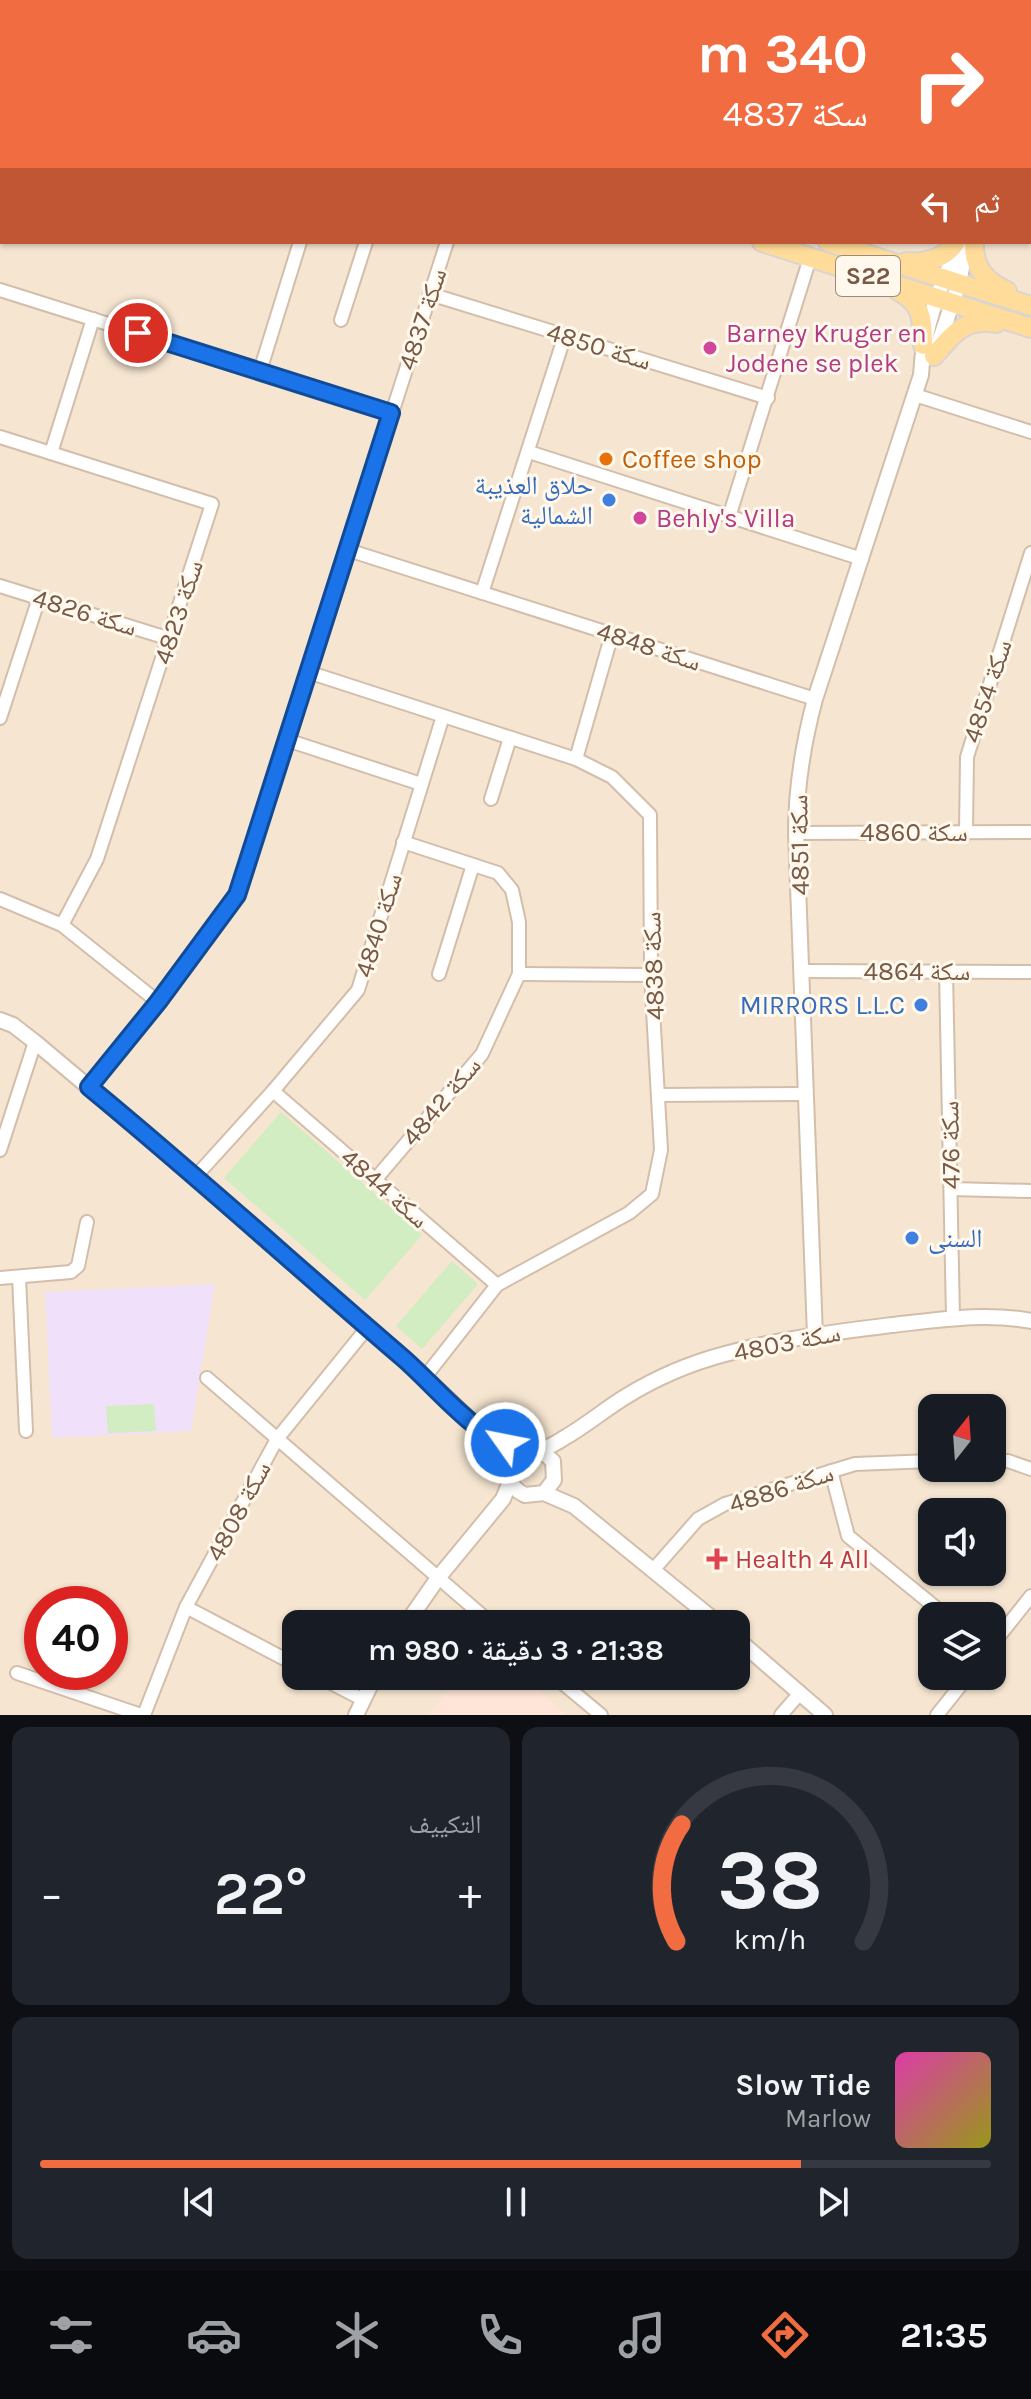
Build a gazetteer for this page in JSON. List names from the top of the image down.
{
  "streets": {
    "main road": ["S22"],
    "street": [
      "سكة 4837",
      "سكة 4850",
      "سكة 4826",
      "سكة 4823",
      "سكة 4848",
      "سكة 4854",
      "سكة 4860",
      "سكة 4851",
      "سكة 4840",
      "سكة 4838",
      "سكة 4864",
      "سكة 4842",
      "سكة 476",
      "سكة 4844",
      "سكة 4803",
      "سكة 4886",
      "سكة 4808"
    ]
  },
  "crossings": [
    ["S22", "سكة 4851"],
    ["سكة 4837", "سكة 4850"],
    ["سكة 4837", "سكة 4848"],
    ["سكة 4837", "سكة 4838"],
    ["سكة 4826", "سكة 4823"],
    ["سكة 4848", "سكة 4851"],
    ["سكة 4854", "سكة 4860"],
    ["سكة 4860", "سكة 4851"],
    ["سكة 4851", "سكة 4864"],
    ["سكة 4851", "سكة 4803"],
    ["سكة 4840", "سكة 4838"],
    ["سكة 4840", "سكة 4842"],
    ["سكة 4840", "سكة 4844"],
    ["سكة 4838", "سكة 4844"],
    ["سكة 4864", "سكة 476"],
    ["سكة 4842", "سكة 4844"],
    ["سكة 476", "سكة 4803"]
  ],
  "places": {
    "other": [
      "Barney Kruger en Jodene se plek",
      "Coffee shop",
      "حلاق العذيبة الشمالية",
      "Behly's Villa",
      "MIRRORS L.L.C",
      "السنى"
    ],
    "health": ["Health 4 All"]
  },
  "north": "top",
  "page": {
    "turn": ["340 m", "سكة 4837"],
    "then": "ثم",
    "limit": "40",
    "trip": "21:38 · 3 دقيقة · 980 m",
    "tile": "التكييف",
    "heat": ["−", "22°", "+"],
    "song": ["Slow Tide", "Marlow"],
    "tabs": "21:35",
    "gauge": ["38", "km/h"]
  }
}
